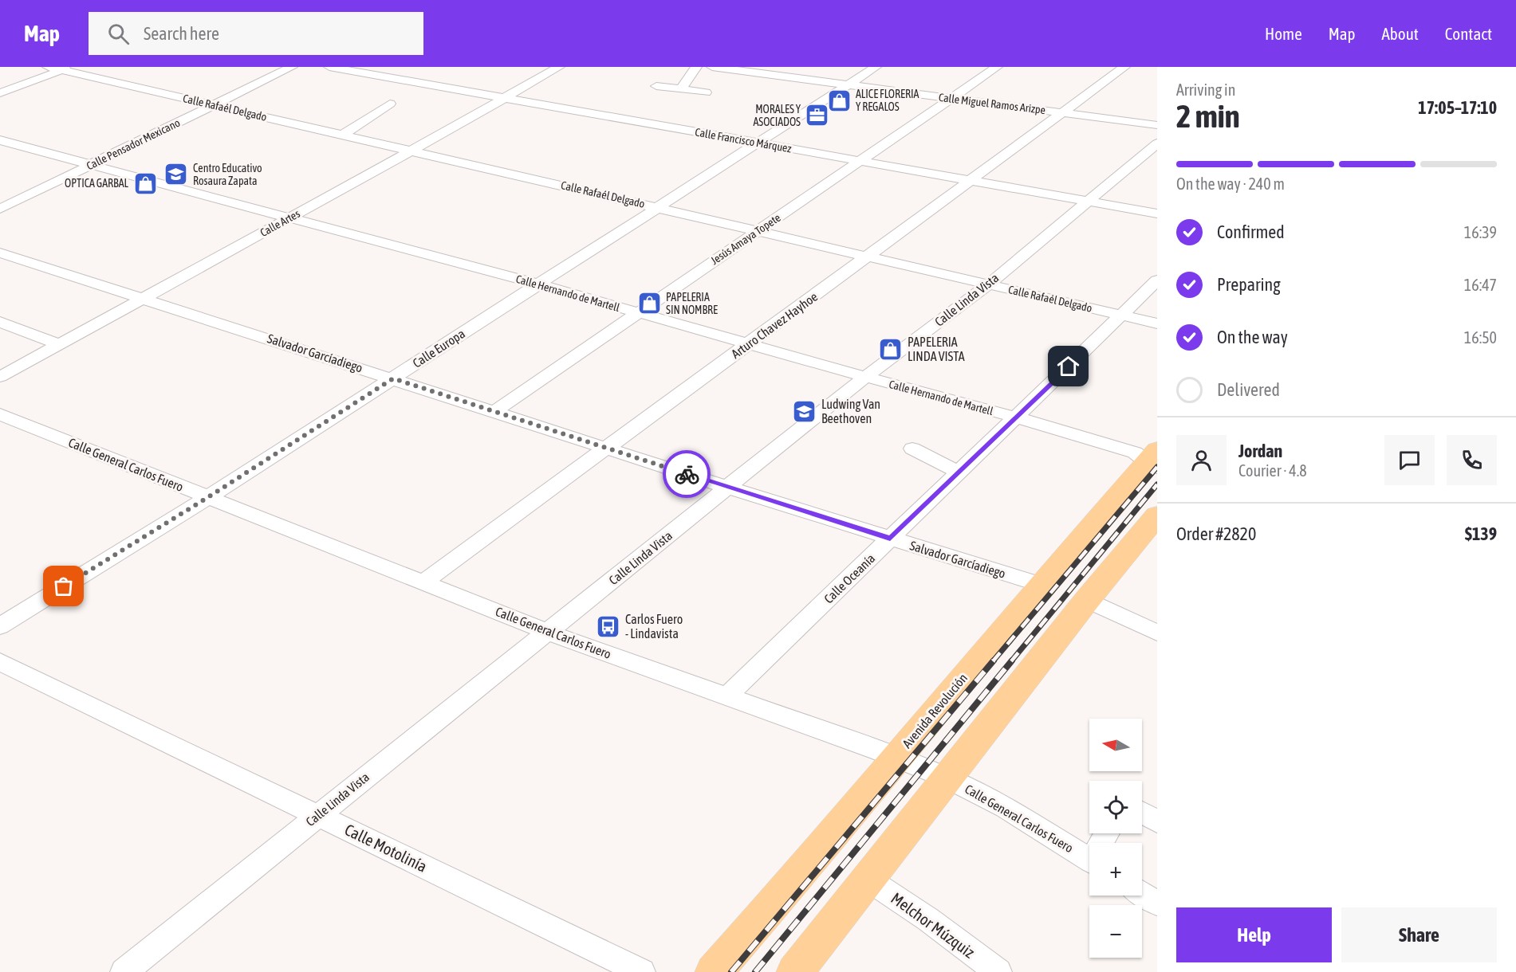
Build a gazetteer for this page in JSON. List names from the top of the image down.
{
  "streets": {
    "main road": ["Avenida Revolución"],
    "street": [
      "Calle Miguel Ramos Arizpe",
      "Calle Rafaél Delgado",
      "Calle Francisco Márquez",
      "Calle Pensador Mexicano",
      "Calle Artes",
      "Jesús Amaya Topete",
      "Calle Hernando de Martell",
      "Calle Linda Vista",
      "Arturo Chavez Hayhoe",
      "Calle Europa",
      "Salvador Garcíadiego",
      "Calle General Carlos Fuero",
      "Calle Oceanía",
      "Calle Motolinía",
      "Melchor Múzquiz"
    ]
  },
  "crossings": [
    ["Calle Miguel Ramos Arizpe", "Jesús Amaya Topete"],
    ["Calle Miguel Ramos Arizpe", "Arturo Chavez Hayhoe"],
    ["Calle Miguel Ramos Arizpe", "Calle Europa"],
    ["Calle Rafaél Delgado", "Calle Pensador Mexicano"],
    ["Calle Rafaél Delgado", "Calle Artes"],
    ["Calle Rafaél Delgado", "Jesús Amaya Topete"],
    ["Calle Rafaél Delgado", "Calle Linda Vista"],
    ["Calle Rafaél Delgado", "Arturo Chavez Hayhoe"],
    ["Calle Rafaél Delgado", "Calle Europa"],
    ["Calle Rafaél Delgado", "Calle Oceanía"],
    ["Calle Francisco Márquez", "Calle Artes"],
    ["Calle Francisco Márquez", "Jesús Amaya Topete"],
    ["Calle Francisco Márquez", "Calle Linda Vista"],
    ["Calle Francisco Márquez", "Arturo Chavez Hayhoe"],
    ["Calle Francisco Márquez", "Calle Europa"],
    ["Calle Pensador Mexicano", "Calle Hernando de Martell"],
    ["Calle Artes", "Calle Hernando de Martell"],
    ["Calle Artes", "Salvador Garcíadiego"],
    ["Jesús Amaya Topete", "Calle Hernando de Martell"],
    ["Jesús Amaya Topete", "Salvador Garcíadiego"],
    ["Calle Hernando de Martell", "Calle Linda Vista"],
    ["Calle Hernando de Martell", "Arturo Chavez Hayhoe"],
    ["Calle Hernando de Martell", "Calle Europa"],
    ["Calle Hernando de Martell", "Calle Oceanía"],
    ["Calle Hernando de Martell", "Avenida Revolución"],
    ["Calle Linda Vista", "Salvador Garcíadiego"],
    ["Calle Linda Vista", "Calle General Carlos Fuero"],
    ["Calle Linda Vista", "Calle Motolinía"],
    ["Arturo Chavez Hayhoe", "Salvador Garcíadiego"],
    ["Arturo Chavez Hayhoe", "Calle General Carlos Fuero"],
    ["Calle Europa", "Salvador Garcíadiego"],
    ["Calle Europa", "Calle General Carlos Fuero"],
    ["Salvador Garcíadiego", "Calle Oceanía"],
    ["Salvador Garcíadiego", "Avenida Revolución"],
    ["Calle General Carlos Fuero", "Calle Oceanía"],
    ["Calle General Carlos Fuero", "Avenida Revolución"]
  ],
  "places": {
    "shop": [
      "ALICE FLORERIA Y REGALOS",
      "OPTICA GARBAL",
      "PAPELERIA SIN NOMBRE",
      "PAPELERIA LINDA VISTA"
    ],
    "office": ["MORALES Y ASOCIADOS"],
    "school or university": ["Centro Educativo Rosaura Zapata", "Ludwing Van Beethoven"],
    "bus stop": ["Carlos Fuero - Lindavista"]
  },
  "north": "left",
  "page": {
    "header": "Map",
    "search": "Search here",
    "nav": [
      "Home",
      "Map",
      "About",
      "Contact"
    ],
    "heading": ["2 min", "Arriving in", "17:05–17:10"],
    "panel": [
      "Jordan",
      "Courier · 4.8",
      "Order #2820",
      "$139"
    ],
    "bar": "On the way · 240 m",
    "list": [
      ["Confirmed", "16:39"],
      ["Preparing", "16:47"],
      ["On the way", "16:50"],
      "Delivered"
    ],
    "map_buttons": ["+", "−"],
    "buttons": ["Help", "Share"]
  }
}
